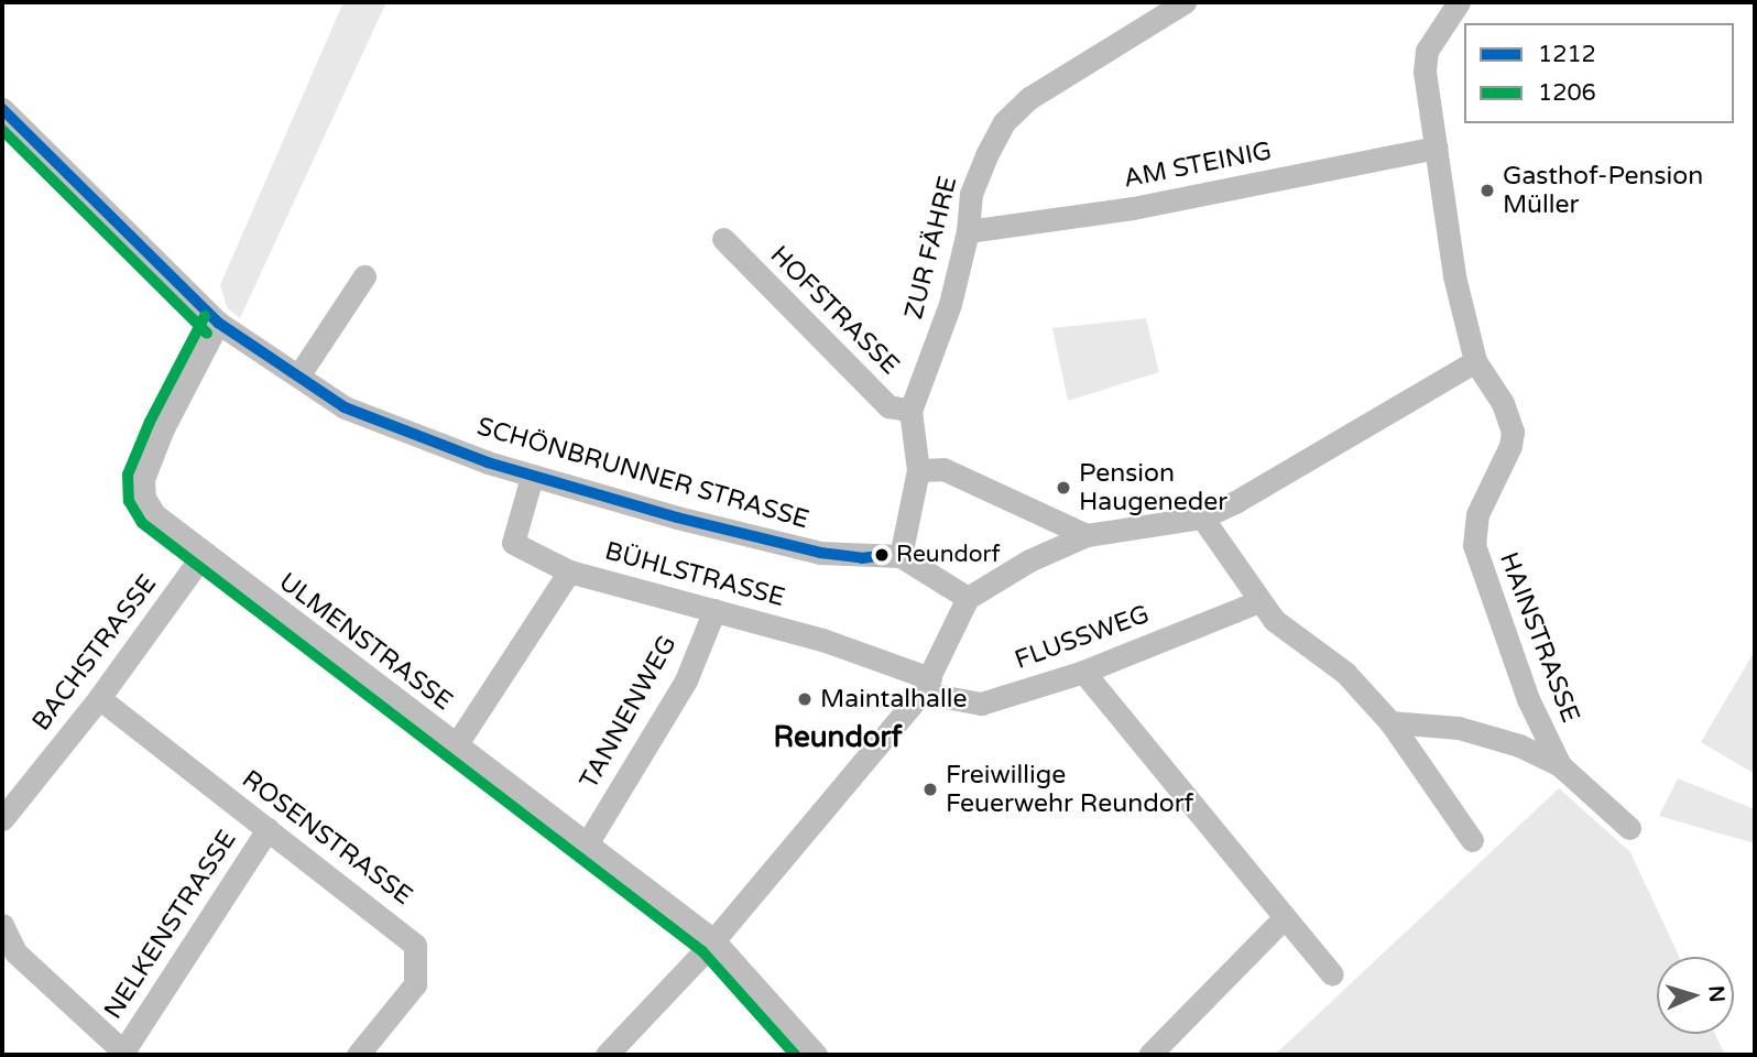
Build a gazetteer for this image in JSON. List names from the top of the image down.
{
  "streets": {
    "street": [
      "AM STEINIG",
      "ZUR FÄHRE",
      "HOFSTRASSE",
      "SCHÖNBRUNNER STRASSE",
      "BÜHLSTRASSE",
      "FLUSSWEG",
      "HAINSTRASSE",
      "ULMENSTRASSE",
      "BACHSTRASSE",
      "TANNENWEG",
      "ROSENSTRASSE",
      "NELKENSTRASSE"
    ]
  },
  "crossings": [
    ["AM STEINIG", "ZUR FÄHRE"],
    ["ZUR FÄHRE", "HOFSTRASSE"],
    ["ZUR FÄHRE", "SCHÖNBRUNNER STRASSE"],
    ["SCHÖNBRUNNER STRASSE", "BÜHLSTRASSE"],
    ["SCHÖNBRUNNER STRASSE", "ULMENSTRASSE"],
    ["BÜHLSTRASSE", "FLUSSWEG"],
    ["BÜHLSTRASSE", "TANNENWEG"],
    ["ULMENSTRASSE", "BACHSTRASSE"],
    ["ULMENSTRASSE", "TANNENWEG"],
    ["BACHSTRASSE", "ROSENSTRASSE"],
    ["ROSENSTRASSE", "NELKENSTRASSE"]
  ],
  "districts": ["Reundorf"],
  "places": [
    "Gasthof-Pension Müller",
    "Pension Haugeneder",
    "Reundorf",
    "Maintalhalle",
    "Freiwillige Feuerwehr Reundorf"
  ],
  "lines": ["transit line 1212", "transit line 1206"],
  "legend": ["1212", "1206"],
  "north": "right"
}
